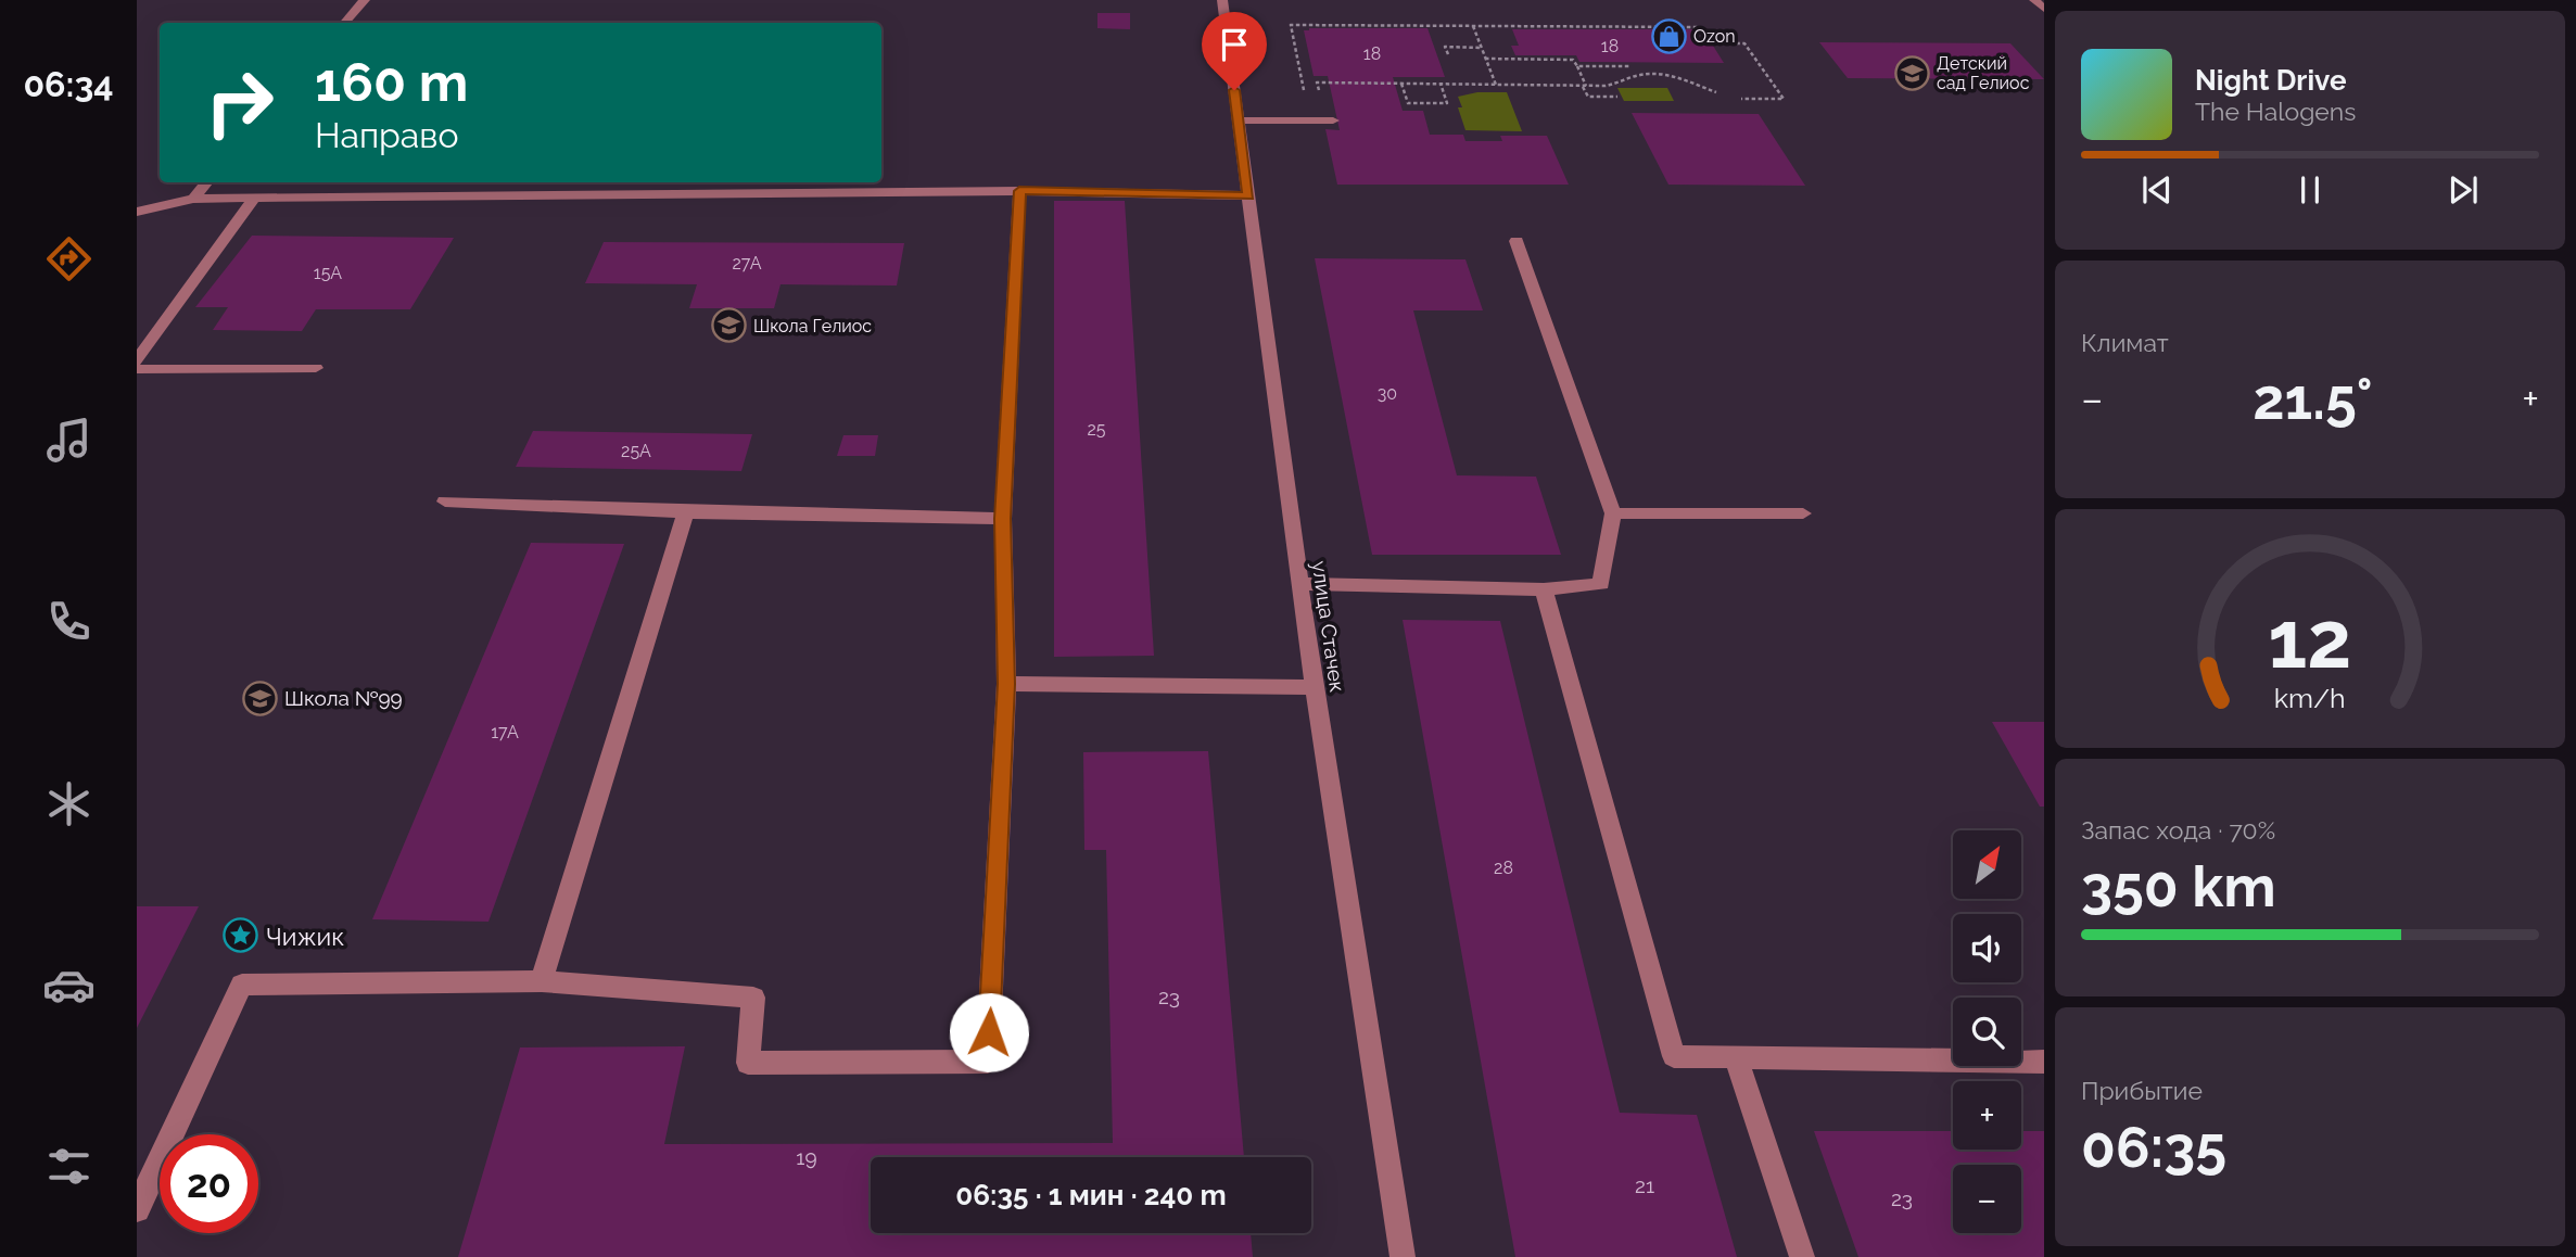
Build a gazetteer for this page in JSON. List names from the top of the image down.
{
  "streets": {
    "street": ["улица Стачек"]
  },
  "places": {
    "shop": ["Ozon"],
    "school or university": ["Детский сад Гелиос", "Школа Гелиос", "Школа №99"],
    "place": ["Чижик"]
  },
  "house_numbers": [
    "18",
    "18",
    "27А",
    "15А",
    "30",
    "25",
    "25А",
    "17А",
    "28",
    "23",
    "19",
    "21",
    "23"
  ],
  "north": "top right",
  "page": {
    "tabs": "06:34",
    "turn": ["160 m", "Направо"],
    "song": ["Night Drive", "The Halogens"],
    "tile": [
      "Климат",
      ["Запас хода · 70%", "350 km"],
      ["Прибытие", "06:35"]
    ],
    "heat": ["−", "21.5°", "+"],
    "map_buttons": ["+", "−"],
    "limit": "20",
    "trip": "06:35 · 1 мин · 240 m",
    "gauge": ["12", "km/h"]
  }
}
